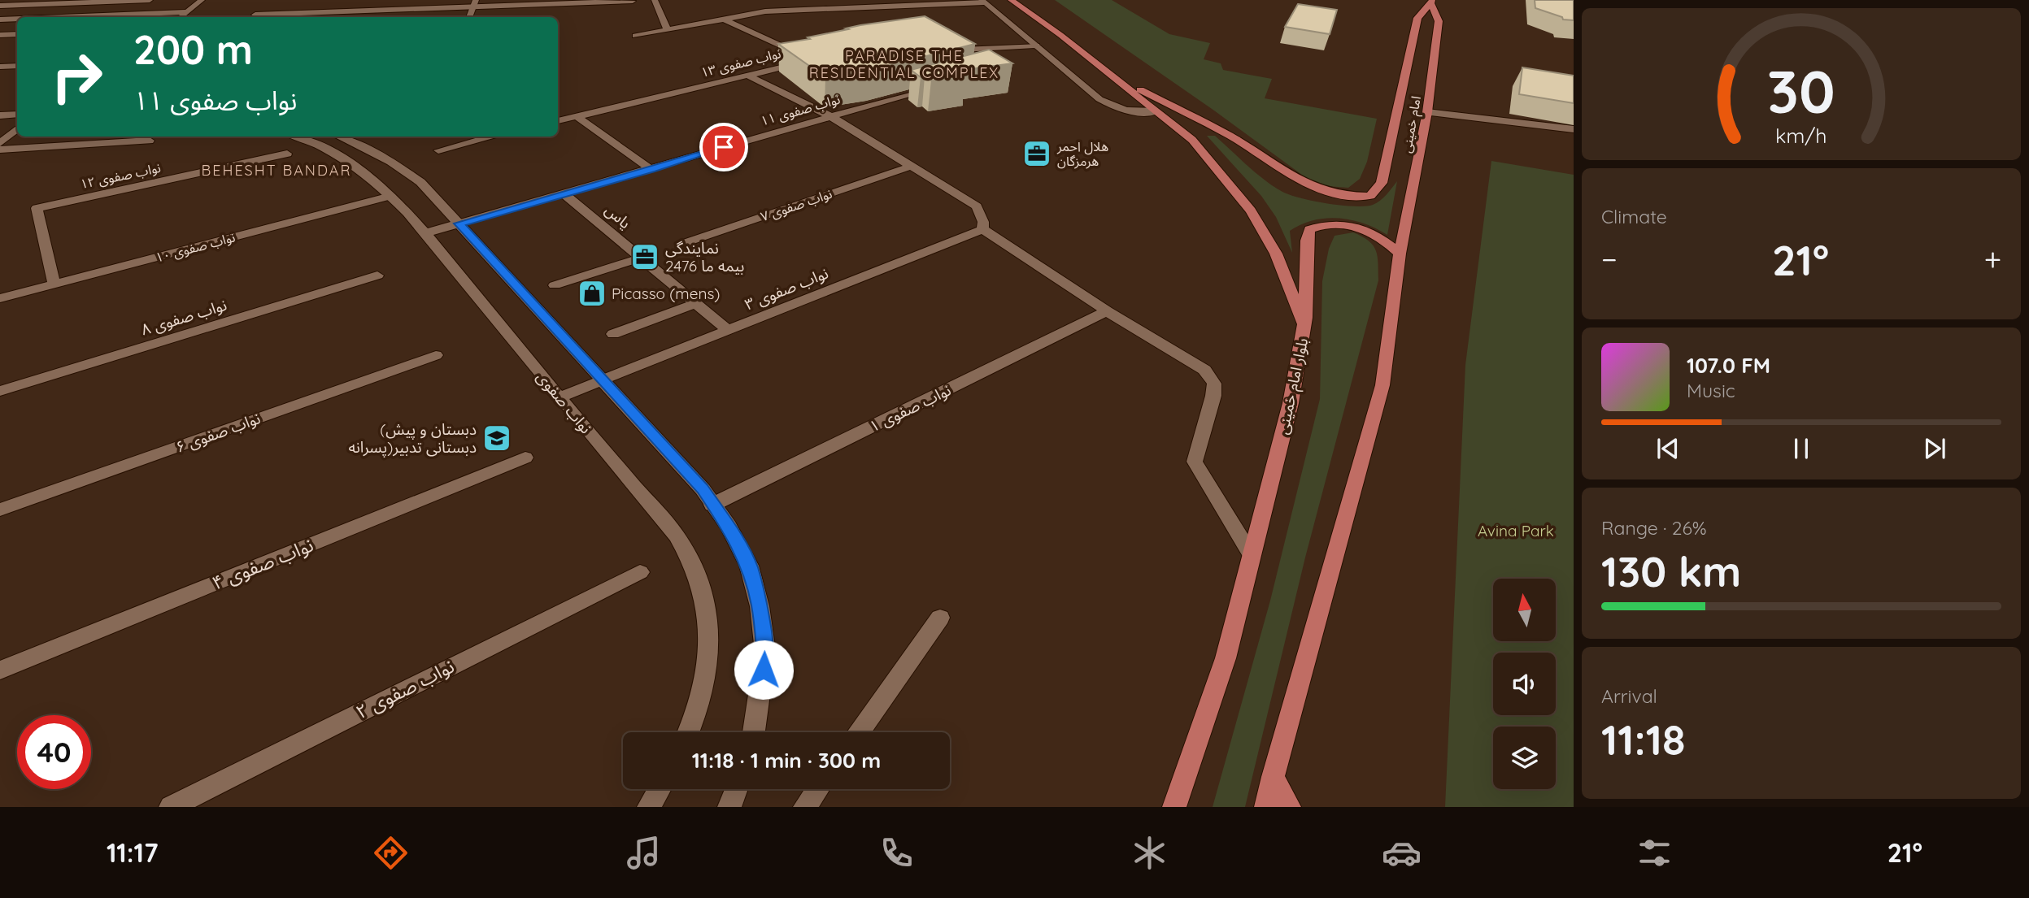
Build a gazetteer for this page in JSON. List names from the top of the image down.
{
  "streets": {
    "main road": ["امام خمینی", "بلوار امام خمینی"],
    "street": [
      "نواب صفوی ۱۳",
      "نواب صفوی ۱۱",
      "نواب صفوی ۱۲",
      "نواب صفوی ۷",
      "یاس",
      "نواب صفوی ۱۰",
      "نواب صفوی ۳",
      "نواب صفوی ۸",
      "نواب صفوی",
      "نواب صفوی ۱",
      "نواب صفوی ۶",
      "نواب صفوی ۴",
      "نواب صفوی ۲"
    ]
  },
  "crossings": [
    ["نواب صفوی ۱۱", "یاس"],
    ["نواب صفوی ۱۱", "نواب صفوی"],
    ["نواب صفوی ۱۲", "نواب صفوی ۱۰"],
    ["یاس", "نواب صفوی ۳"],
    ["نواب صفوی ۱۰", "نواب صفوی"],
    ["نواب صفوی ۳", "نواب صفوی"]
  ],
  "districts": ["PARADISE THE RESIDENTIAL COMPLEX", "BEHESHT BANDAR"],
  "parks": ["Avina Park"],
  "places": {
    "office": ["هلال احمر هرمزگان", "نمایندگی بیمه ما 2476"],
    "shop": ["Picasso (mens)"],
    "school or university": ["(دبستان و پیش دبستانی تدبیر(پسرانه"]
  },
  "north": "top",
  "page": {
    "turn": ["200 m", "نواب صفوی ۱۱"],
    "tile": [
      "Climate",
      ["Range · 26%", "130 km"],
      ["Arrival", "11:18"]
    ],
    "heat": ["−", "21°", "+"],
    "song": ["107.0 FM", "Music"],
    "limit": "40",
    "trip": "11:18 · 1 min · 300 m",
    "tabs": ["11:17", "21°"],
    "gauge": ["30", "km/h"]
  }
}
